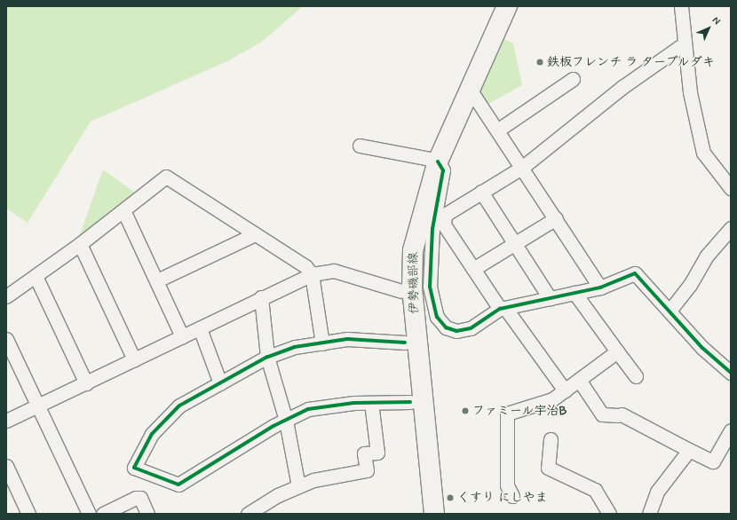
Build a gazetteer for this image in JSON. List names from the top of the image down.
{
  "streets": {
    "main road": ["伊勢磯部線"]
  },
  "places": ["鉄板フレンチ ラ ターブルダキ", "ファミール宇治B", "くすり にしやま"],
  "north": "top right"
}
